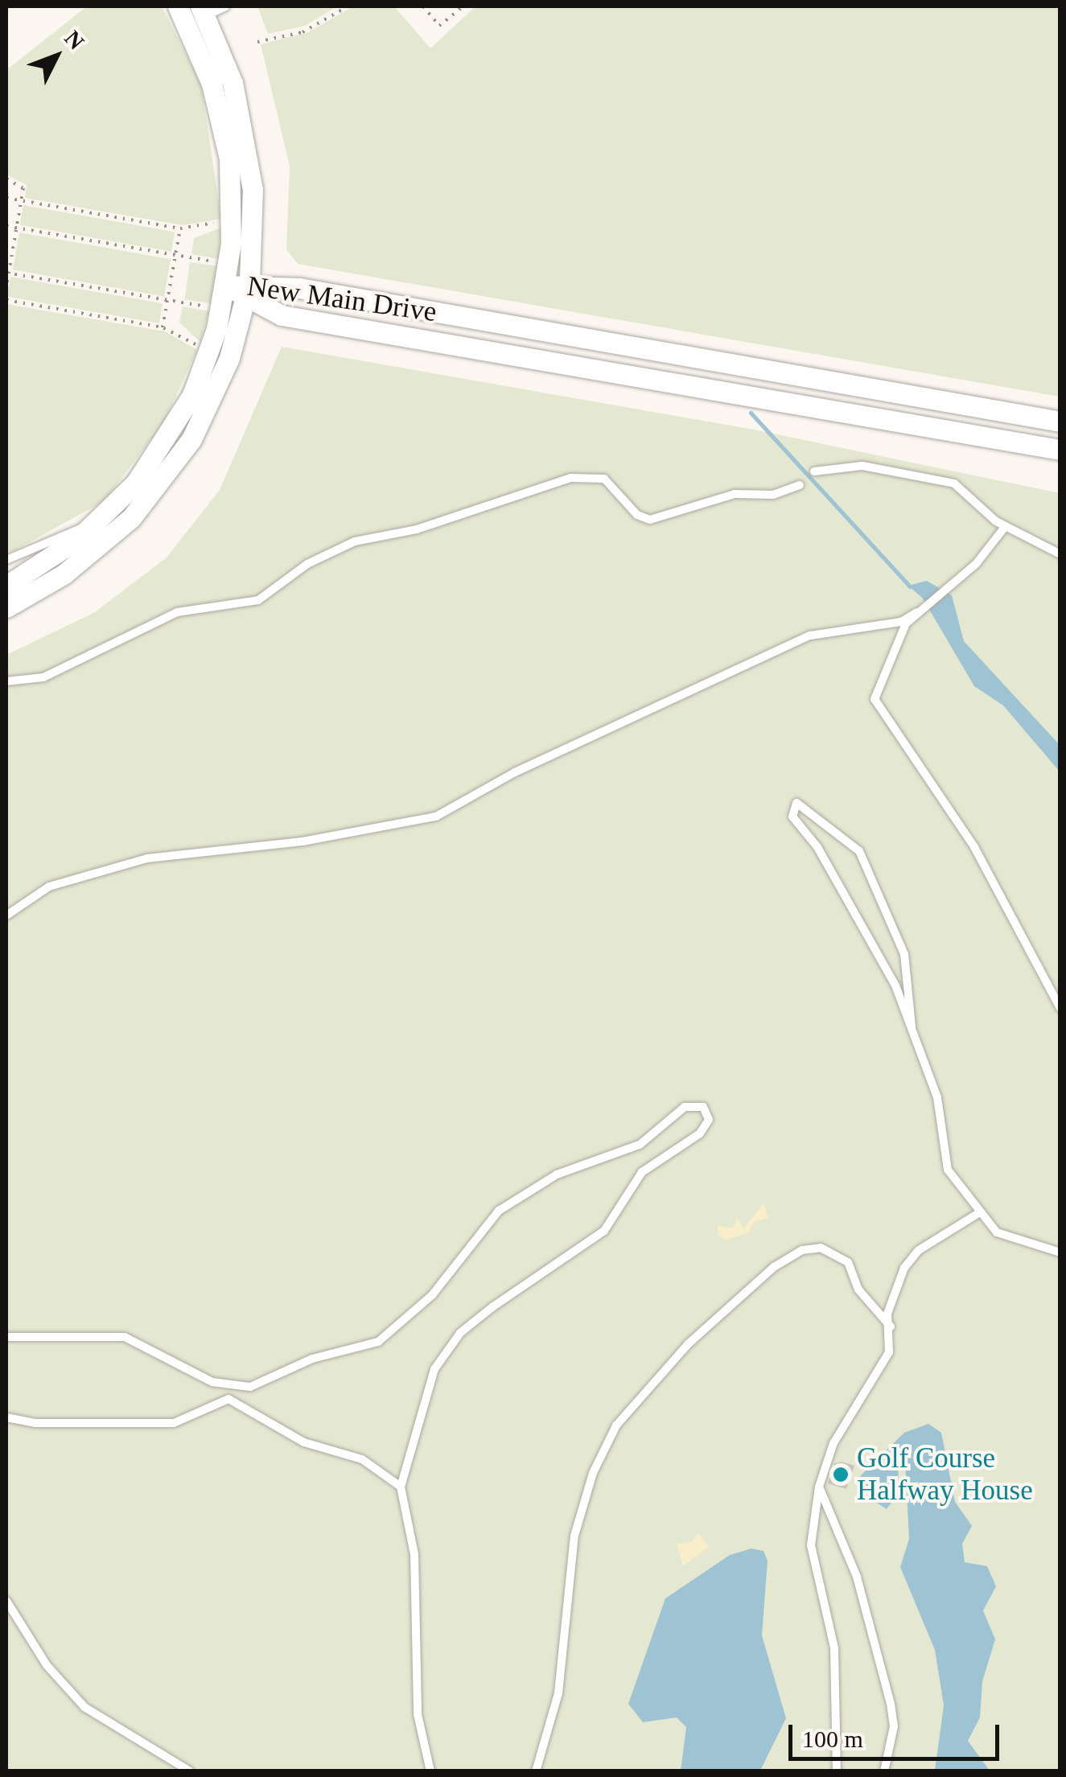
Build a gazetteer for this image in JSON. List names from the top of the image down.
{
  "streets": {
    "street": ["New Main Drive"]
  },
  "places": ["Golf Course Halfway House"],
  "scale_bar": "100 m",
  "north": "top right"
}
